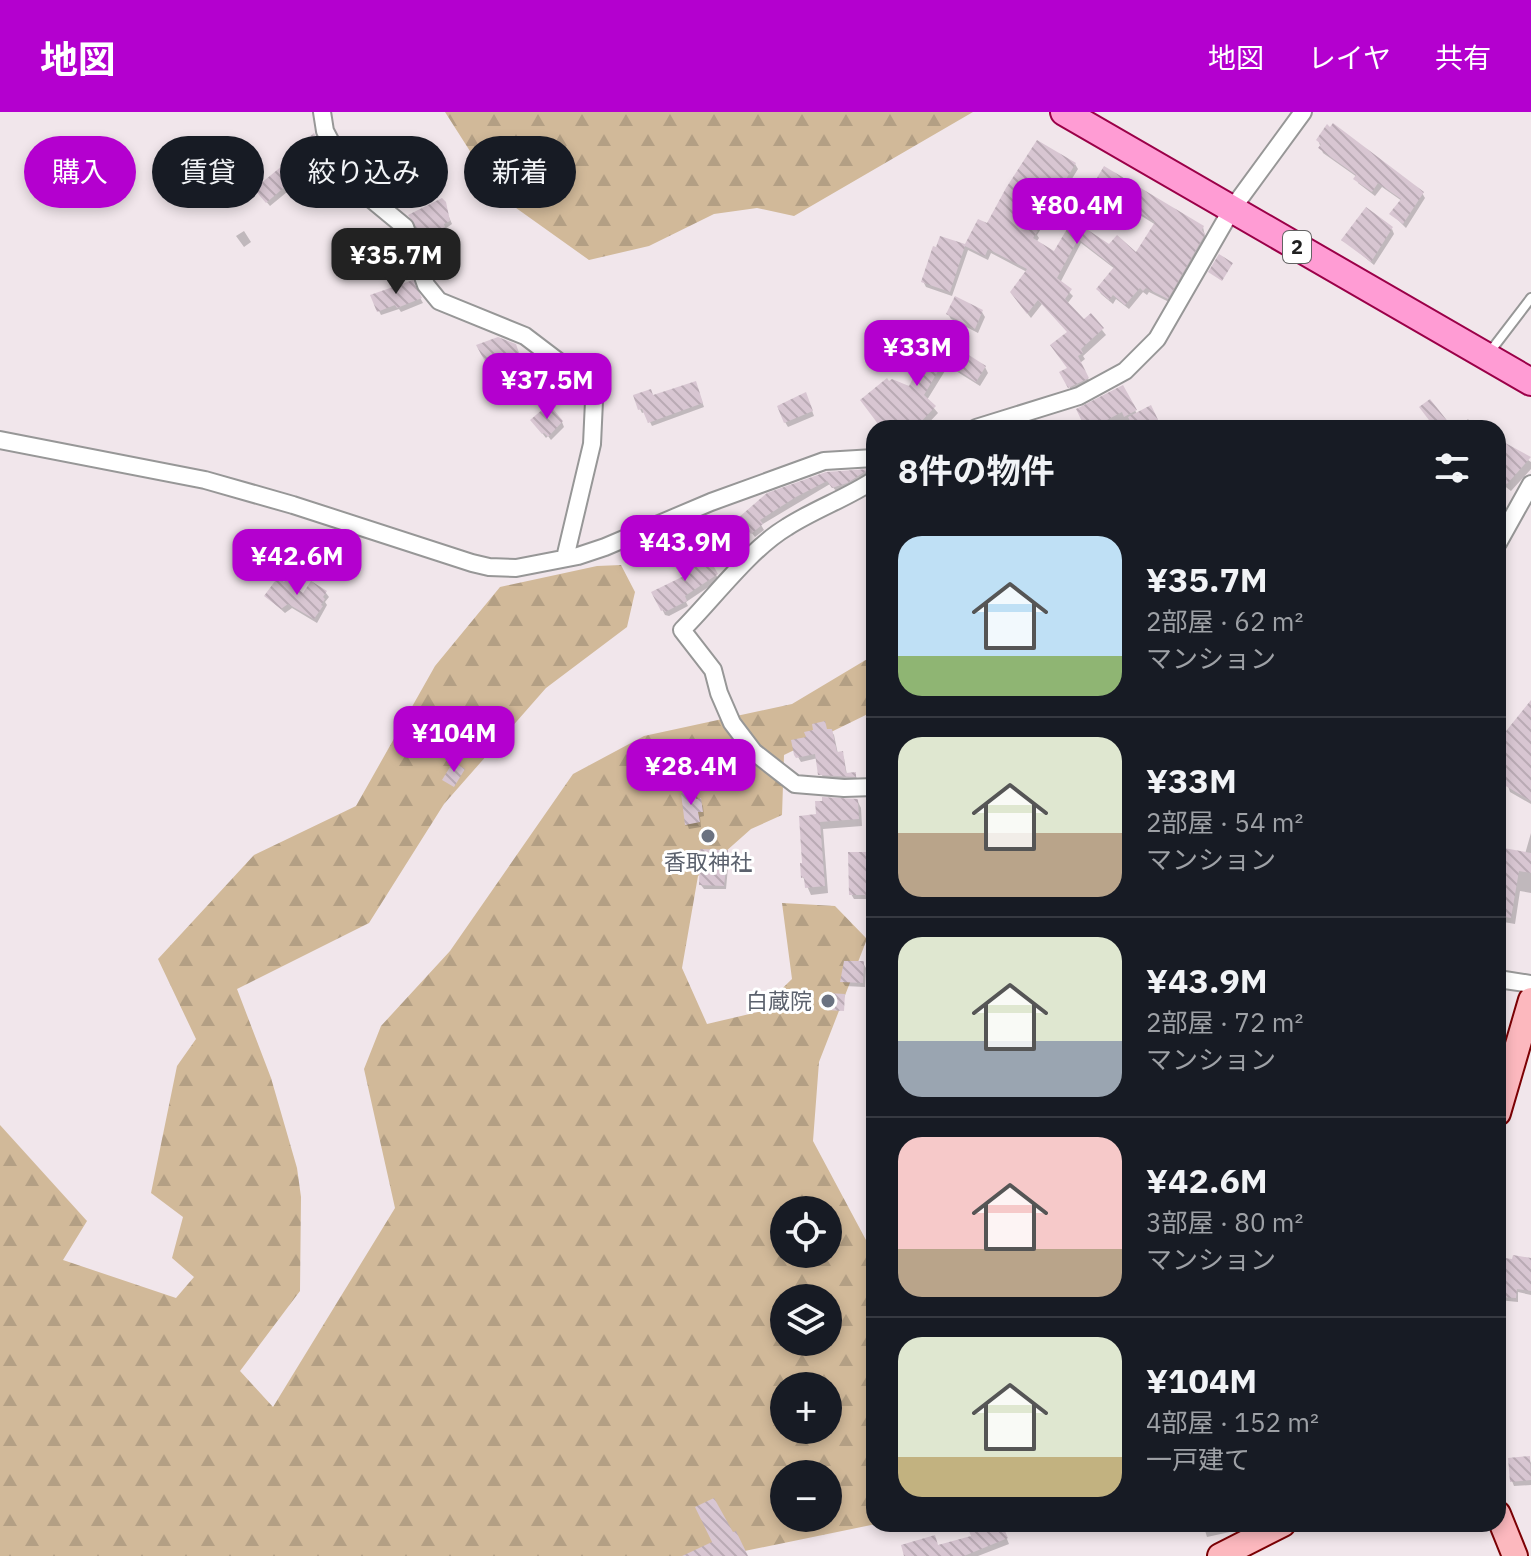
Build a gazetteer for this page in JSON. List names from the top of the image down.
{
  "streets": {
    "main road": ["2"]
  },
  "places": ["香取神社", "白蔵院"],
  "page": {
    "header": "地図",
    "nav": ["地図", "レイヤ", "共有"],
    "chip": [
      "購入",
      "賃貸",
      "絞り込み",
      "新着"
    ],
    "price": [
      "¥80.4M",
      "¥35.7M",
      "¥33M",
      "¥37.5M",
      "¥43.9M",
      "¥42.6M",
      "¥104M",
      "¥28.4M"
    ],
    "heading": "8件の物件",
    "list": [
      {
        "name": "¥35.7M",
        "note": "2部屋 · 62 m² · マンション"
      },
      {
        "name": "¥33M",
        "note": "2部屋 · 54 m² · マンション"
      },
      {
        "name": "¥43.9M",
        "note": "2部屋 · 72 m² · マンション"
      },
      {
        "name": "¥42.6M",
        "note": "3部屋 · 80 m² · マンション"
      },
      {
        "name": "¥104M",
        "note": "4部屋 · 152 m² · 一戸建て"
      }
    ],
    "map_buttons": ["+", "−"]
  }
}
